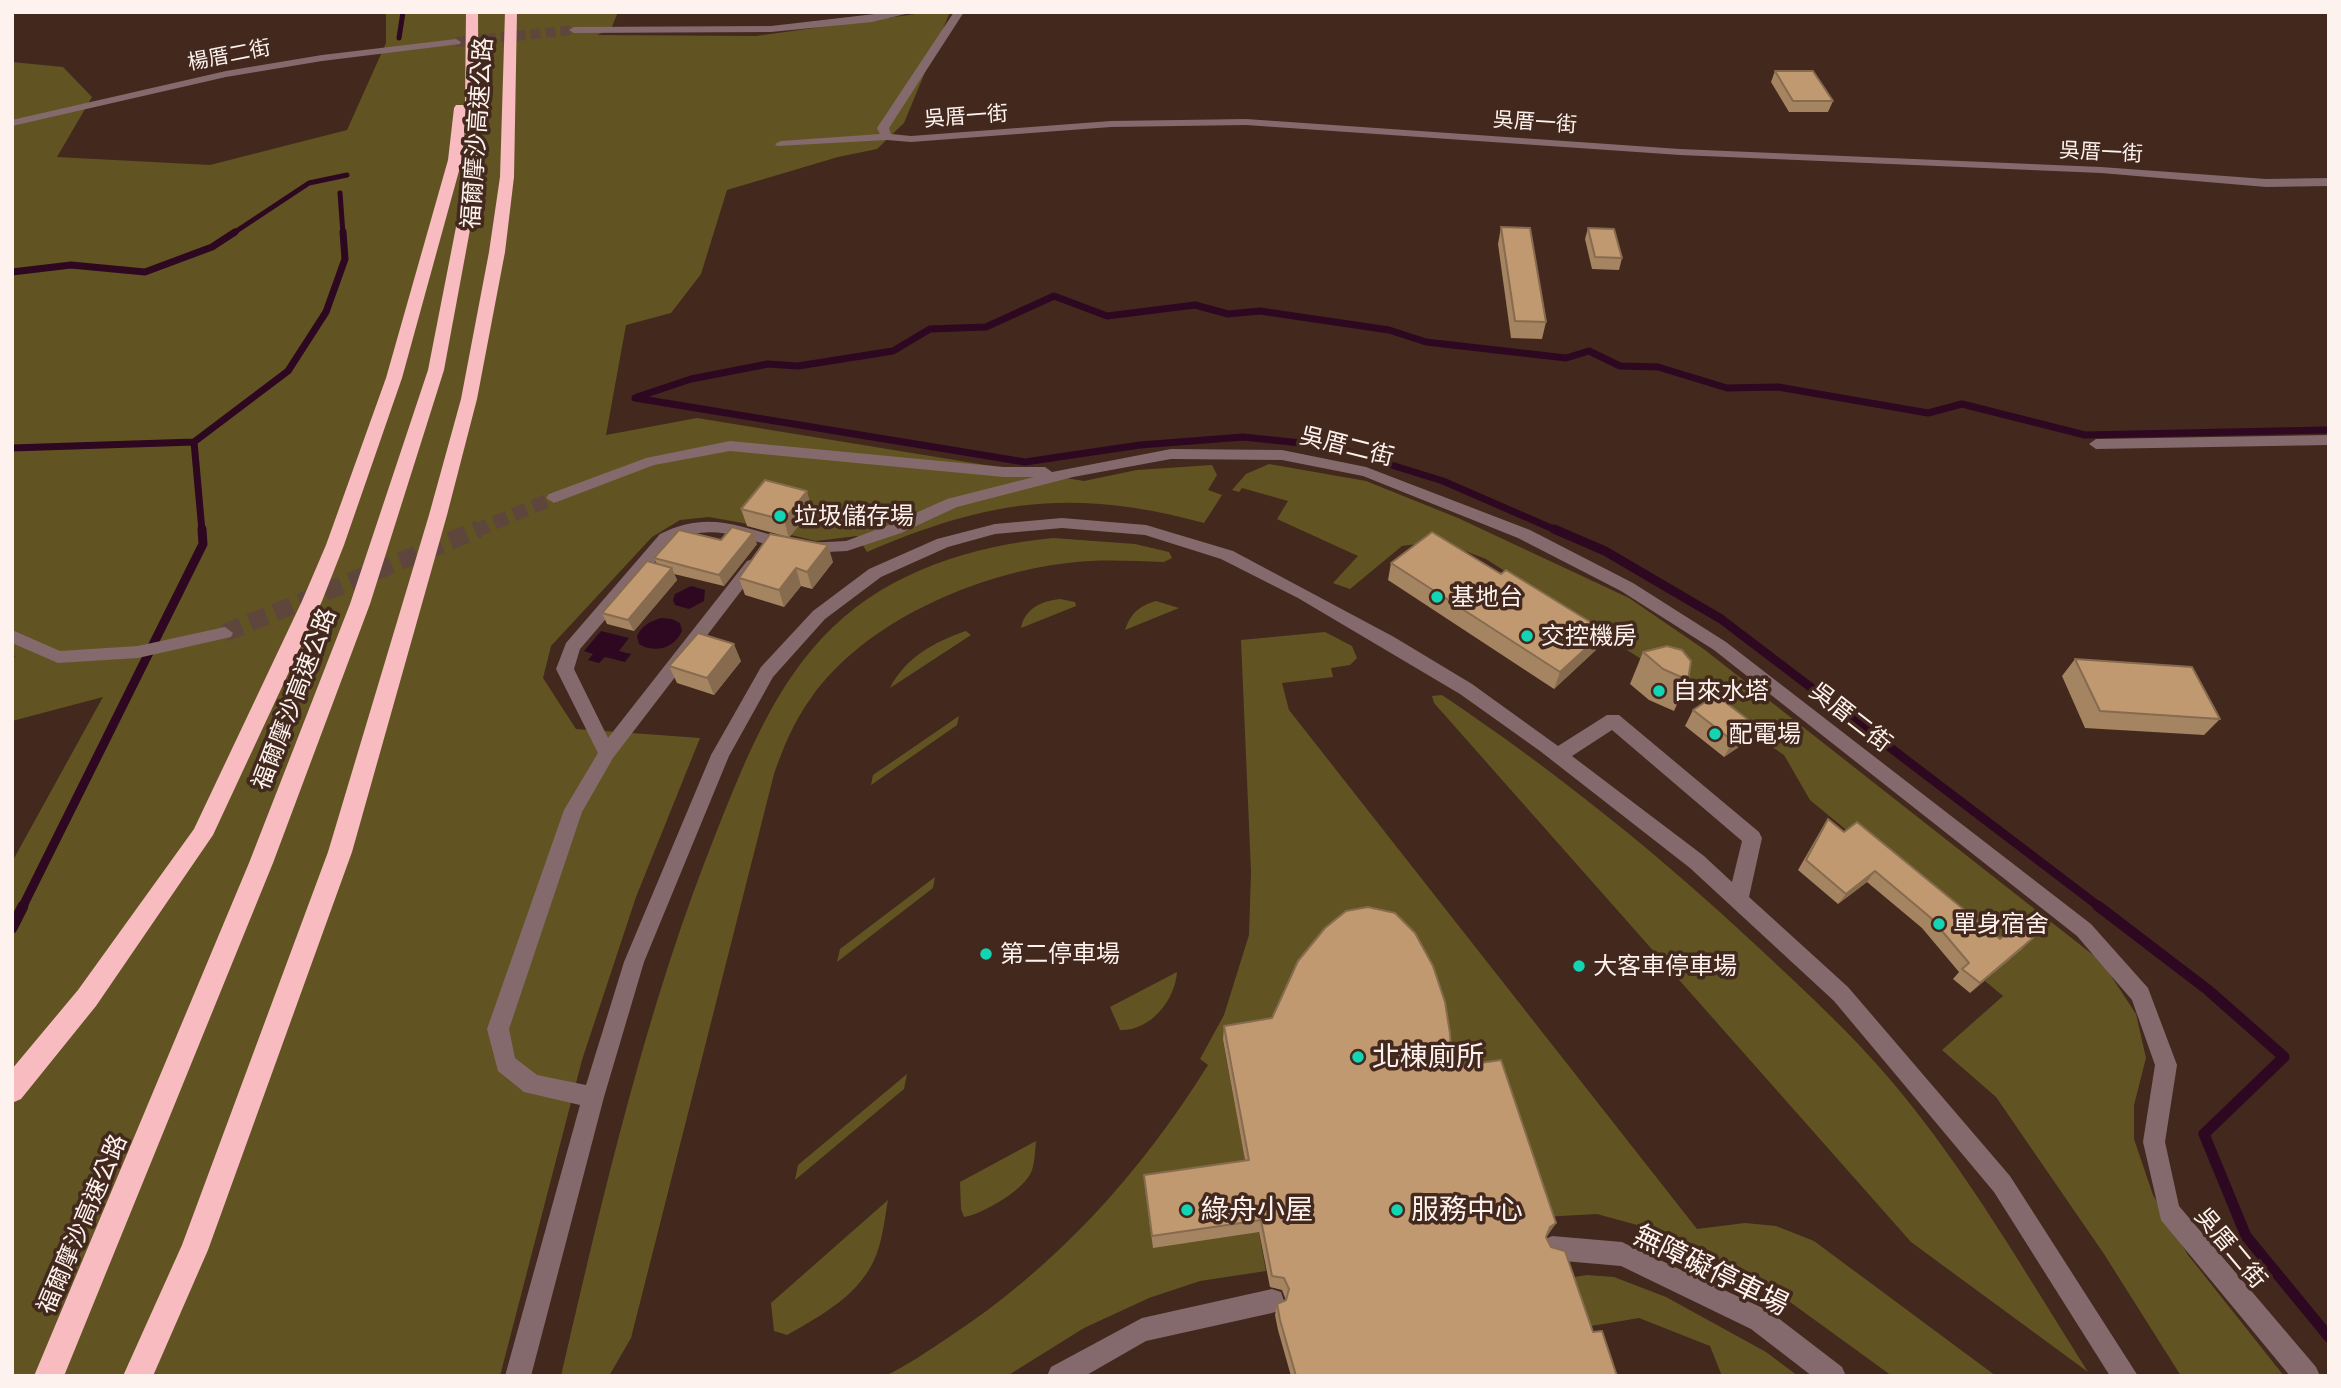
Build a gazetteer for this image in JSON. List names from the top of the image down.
{
  "streets": {
    "highway": ["福爾摩沙高速公路"],
    "street": [
      "楊厝二街",
      "吳厝一街",
      "吳厝二街",
      "無障礙停車場"
    ]
  },
  "places": [
    "垃圾儲存場",
    "基地台",
    "交控機房",
    "自來水塔",
    "配電場",
    "單身宿舍",
    "第二停車場",
    "大客車停車場",
    "北棟廁所",
    "綠舟小屋",
    "服務中心"
  ]
}
